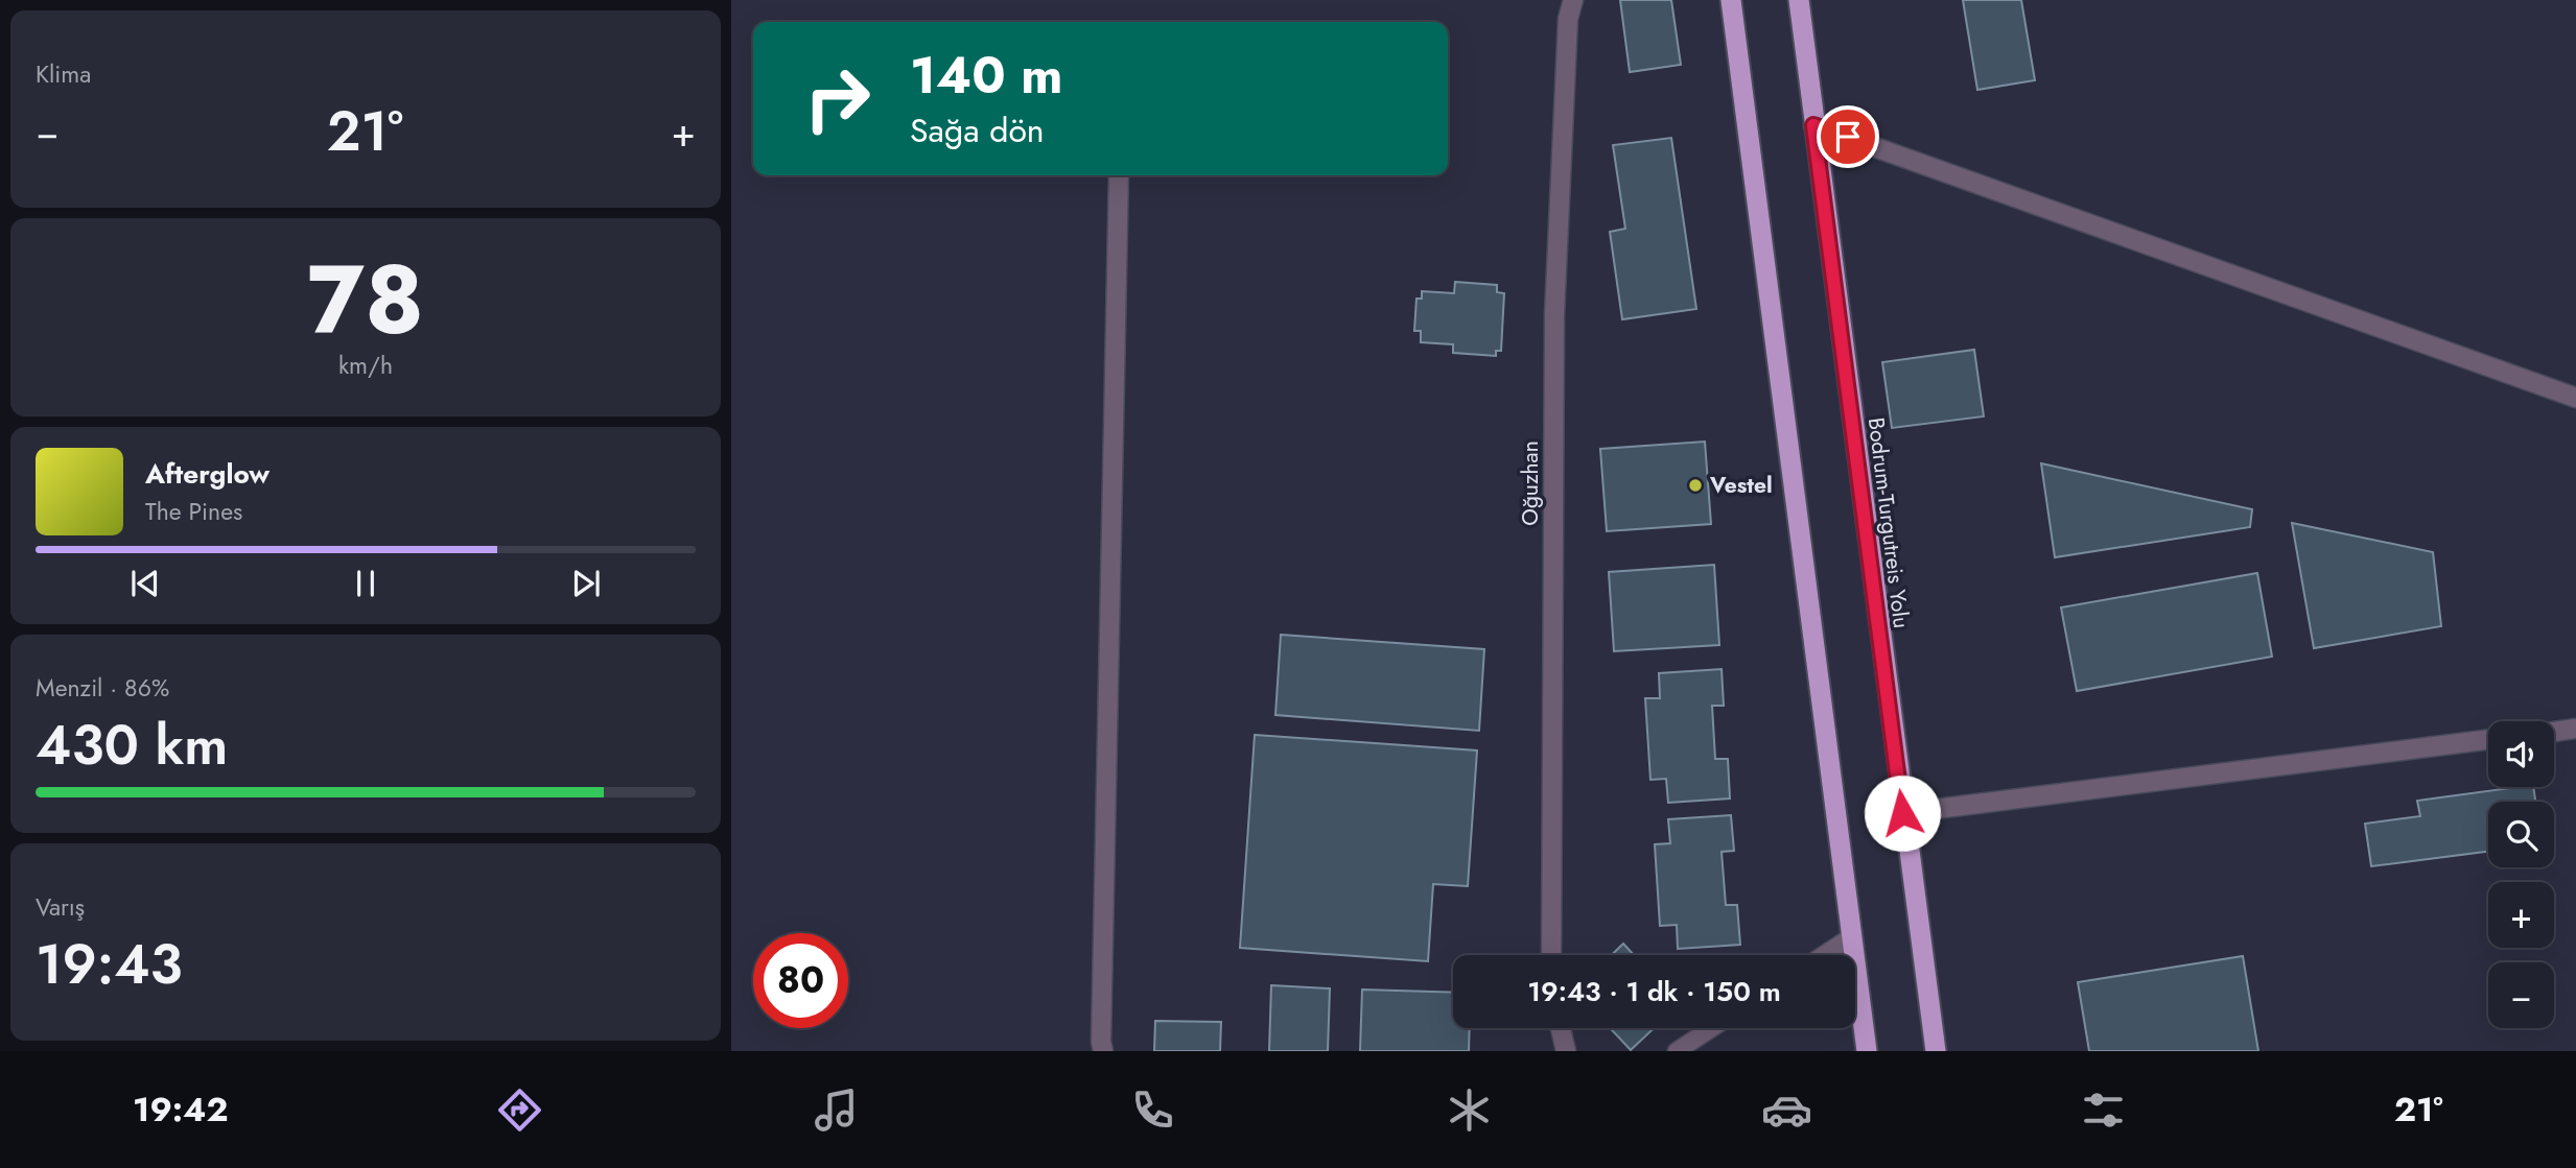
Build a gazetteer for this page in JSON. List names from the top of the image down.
{
  "streets": {
    "highway": ["Bodrum-Turgutreis Yolu"],
    "street": ["Oğuzhan"]
  },
  "places": ["Vestel"],
  "page": {
    "tile": [
      "Klima",
      ["78", "km/h"],
      ["Menzil · 86%", "430 km"],
      ["Varış", "19:43"]
    ],
    "turn": ["140 m", "Sağa dön"],
    "heat": ["−", "21°", "+"],
    "song": ["Afterglow", "The Pines"],
    "map_buttons": ["+", "−"],
    "limit": "80",
    "trip": "19:43 · 1 dk · 150 m",
    "tabs": ["19:42", "21°"]
  }
}
